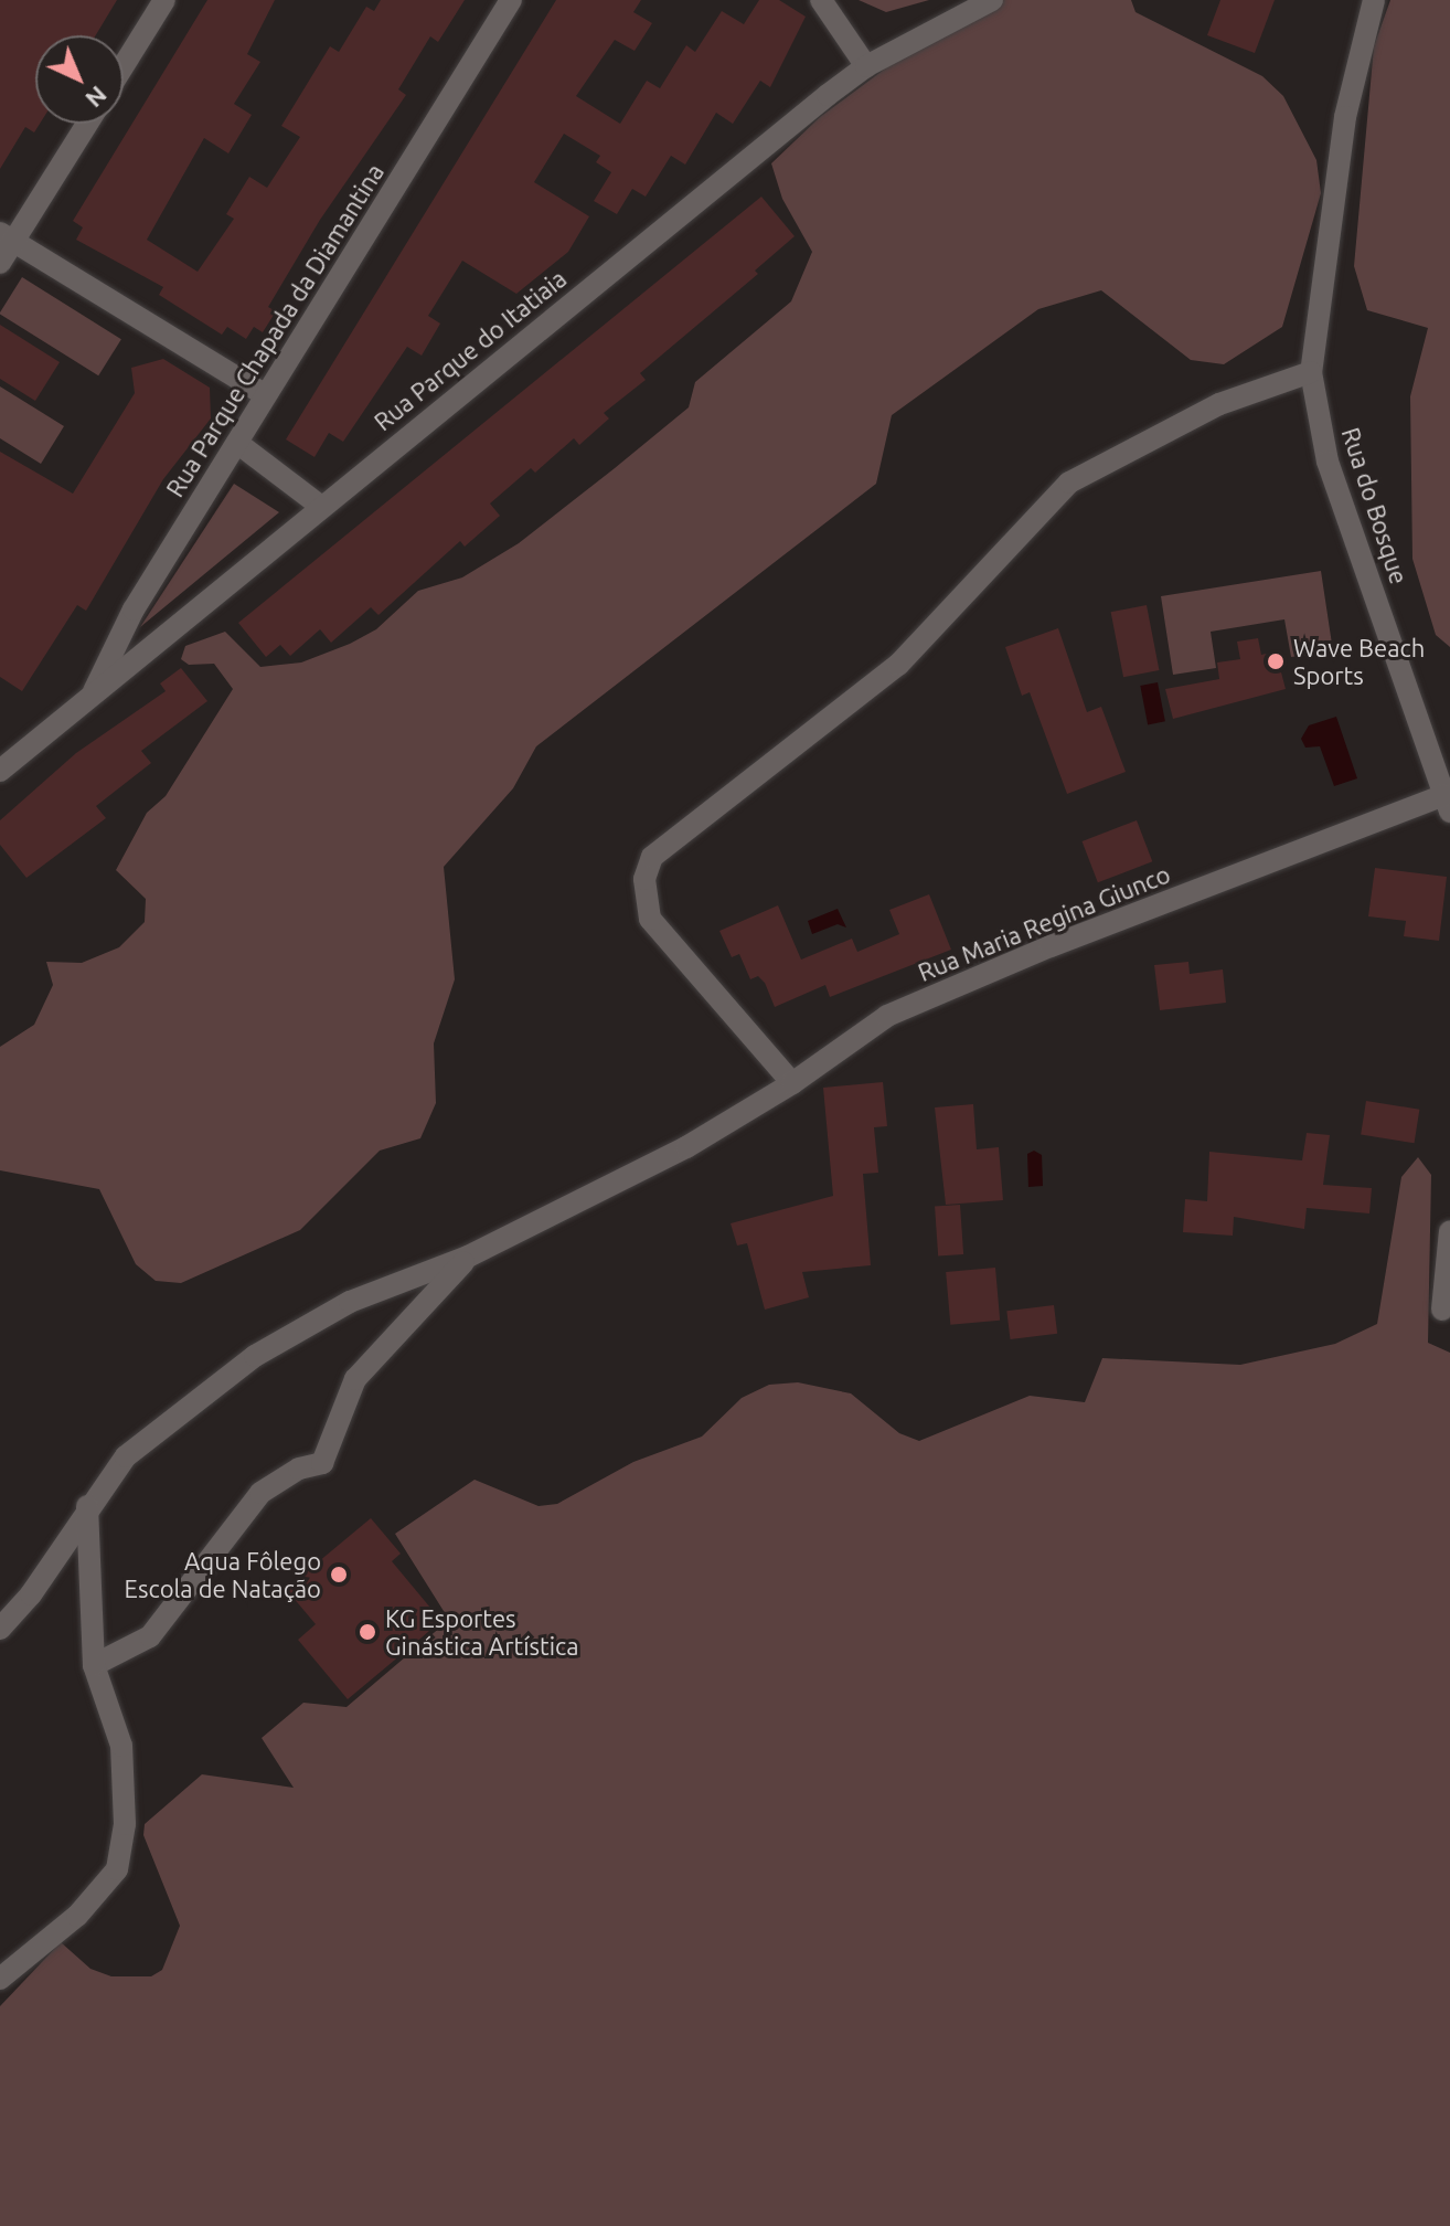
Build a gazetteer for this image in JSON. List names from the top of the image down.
{
  "streets": {
    "street": [
      "Rua Parque Chapada da Diamantina",
      "Rua Parque do Itatiaia",
      "Rua do Bosque",
      "Rua Maria Regina Giunco"
    ]
  },
  "crossings": [
    ["Rua Parque Chapada da Diamantina", "Rua Parque do Itatiaia"],
    ["Rua do Bosque", "Rua Maria Regina Giunco"]
  ],
  "places": ["Wave Beach Sports", "Aqua Fôlego Escola de Natação", "KG Esportes Ginástica Artística"],
  "north": "bottom right"
}
